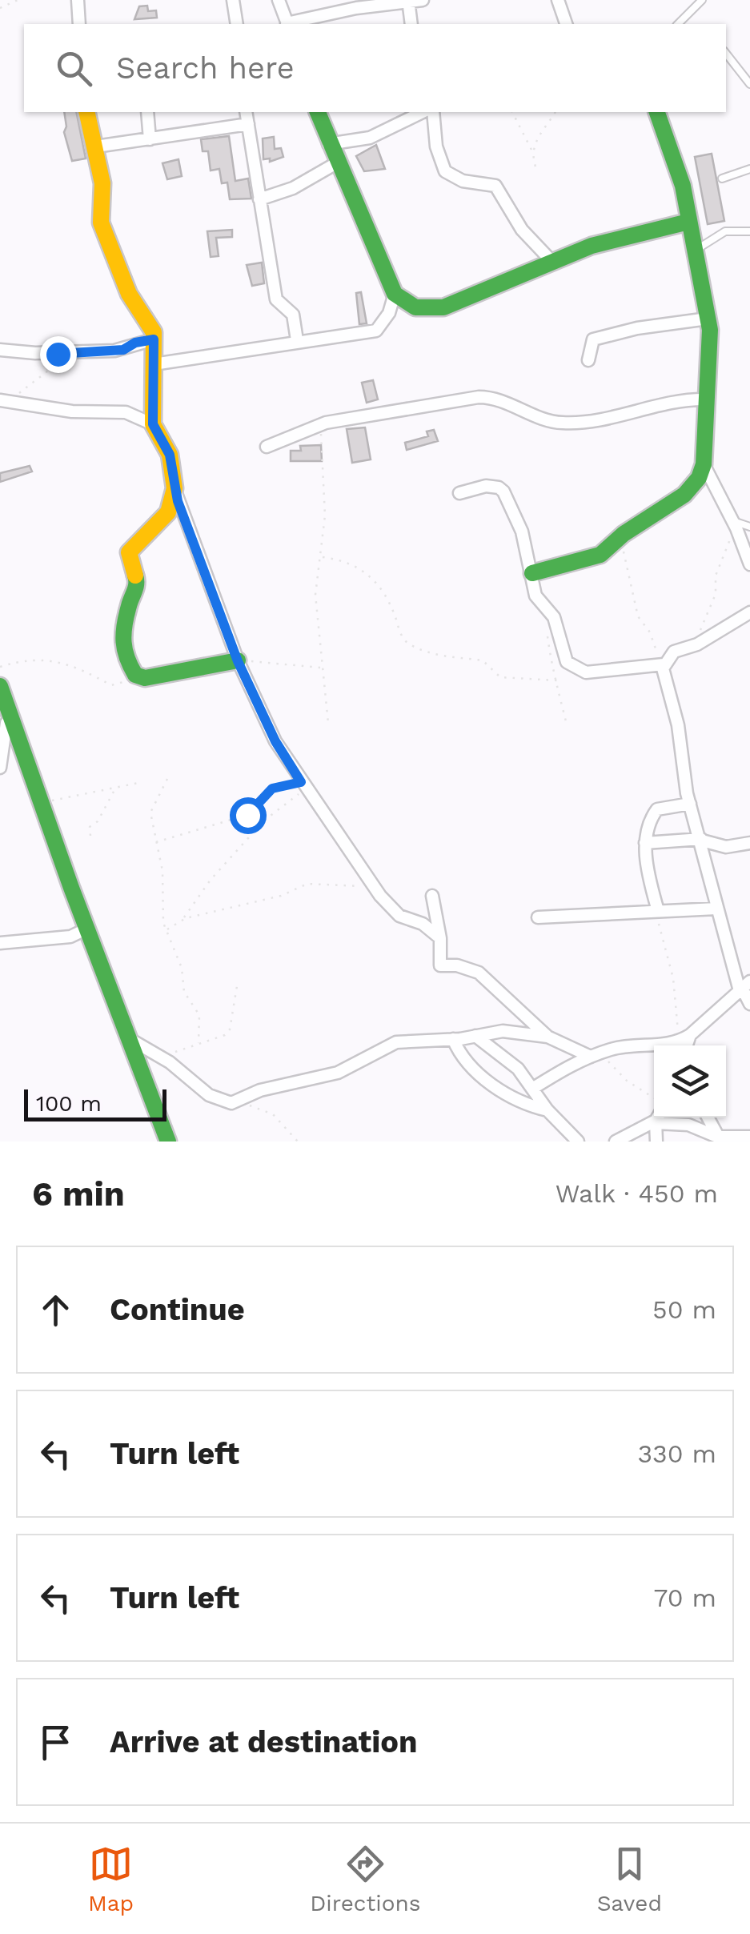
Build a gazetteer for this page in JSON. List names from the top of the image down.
{
  "scale_bar": "100 m",
  "page": {
    "search": "Search here",
    "scale": "100 m",
    "heading": ["6 min", "Walk · 450 m"],
    "list": [
      ["Continue", "50 m"],
      ["Turn left", "330 m"],
      ["Turn left", "70 m"],
      "Arrive at destination"
    ],
    "nav": ["Map", "Directions", "Saved"]
  }
}
